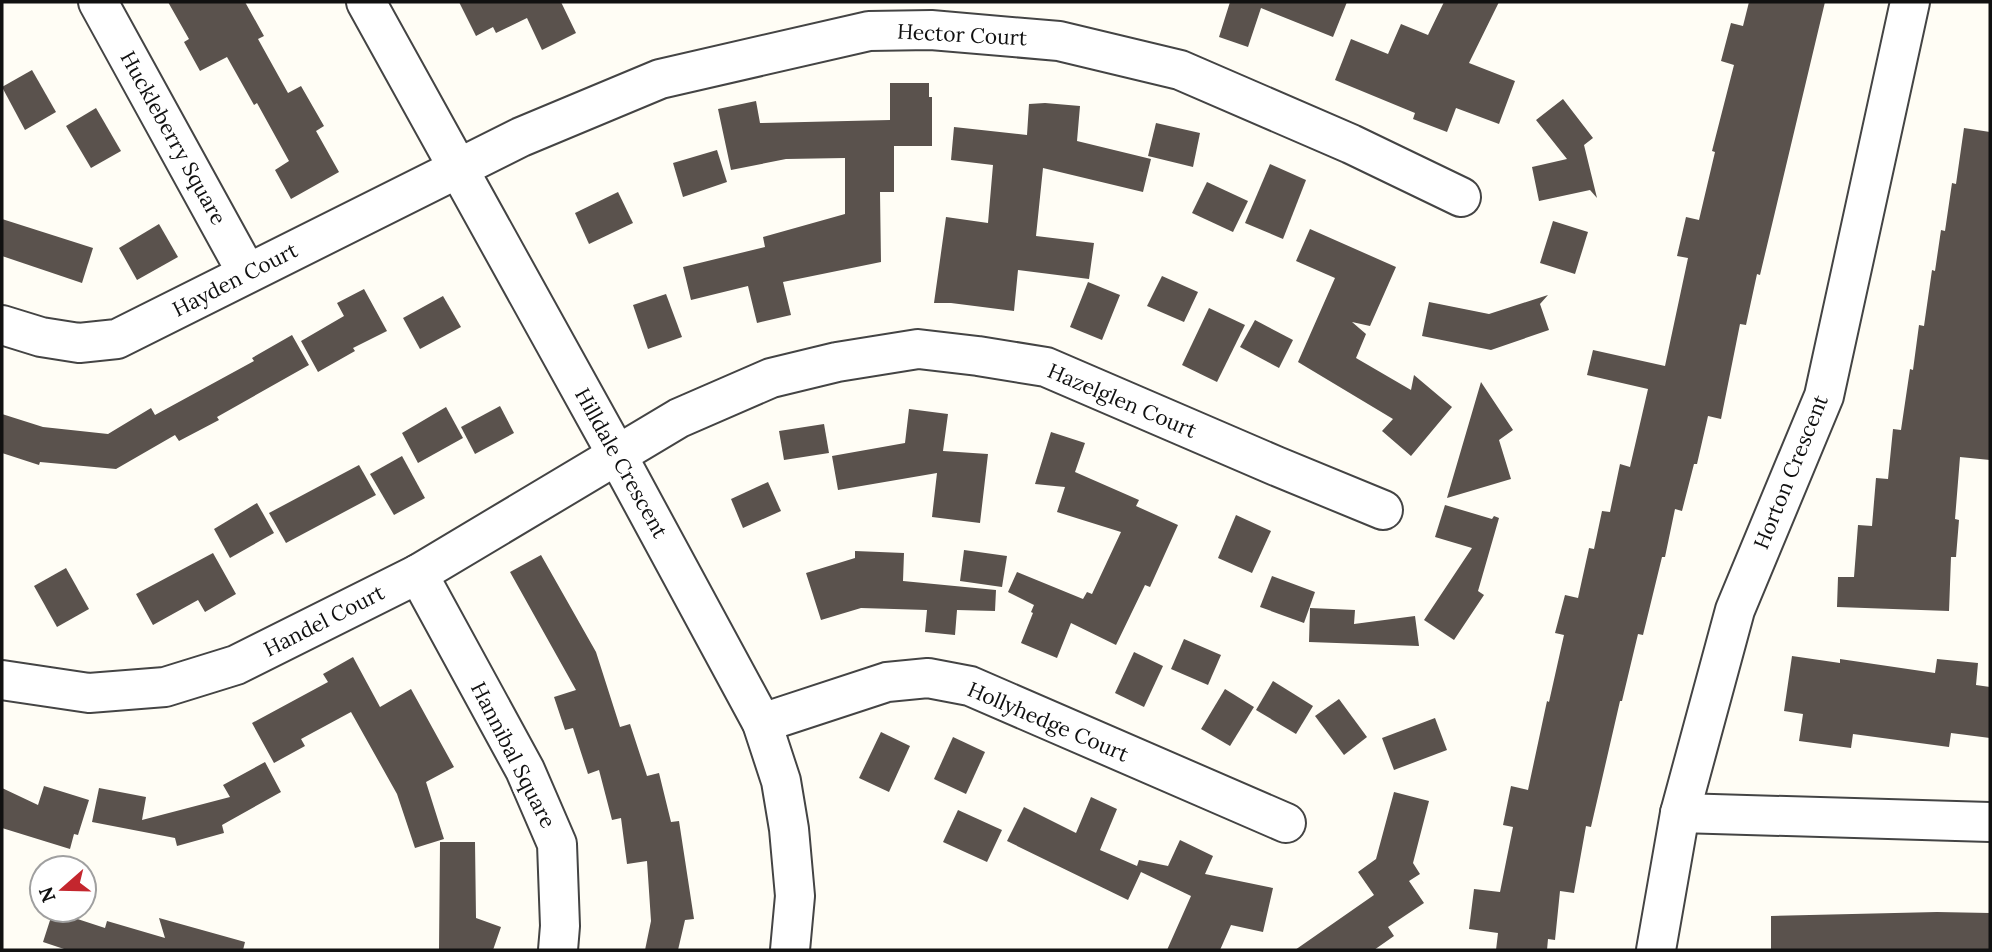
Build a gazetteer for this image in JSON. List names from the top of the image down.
{
  "streets": {
    "street": [
      "Hector Court",
      "Huckleberry Square",
      "Hayden Court",
      "Hazelglen Court",
      "Hilldale Crescent",
      "Horton Crescent",
      "Handel Court",
      "Hollyhedge Court",
      "Hannibal Square"
    ]
  },
  "crossings": [
    ["Hector Court", "Hayden Court"],
    ["Hector Court", "Hilldale Crescent"],
    ["Huckleberry Square", "Hayden Court"],
    ["Hayden Court", "Hilldale Crescent"],
    ["Hazelglen Court", "Hilldale Crescent"],
    ["Hazelglen Court", "Handel Court"],
    ["Hilldale Crescent", "Handel Court"],
    ["Hilldale Crescent", "Hollyhedge Court"],
    ["Handel Court", "Hannibal Square"]
  ],
  "north": "left"
}
